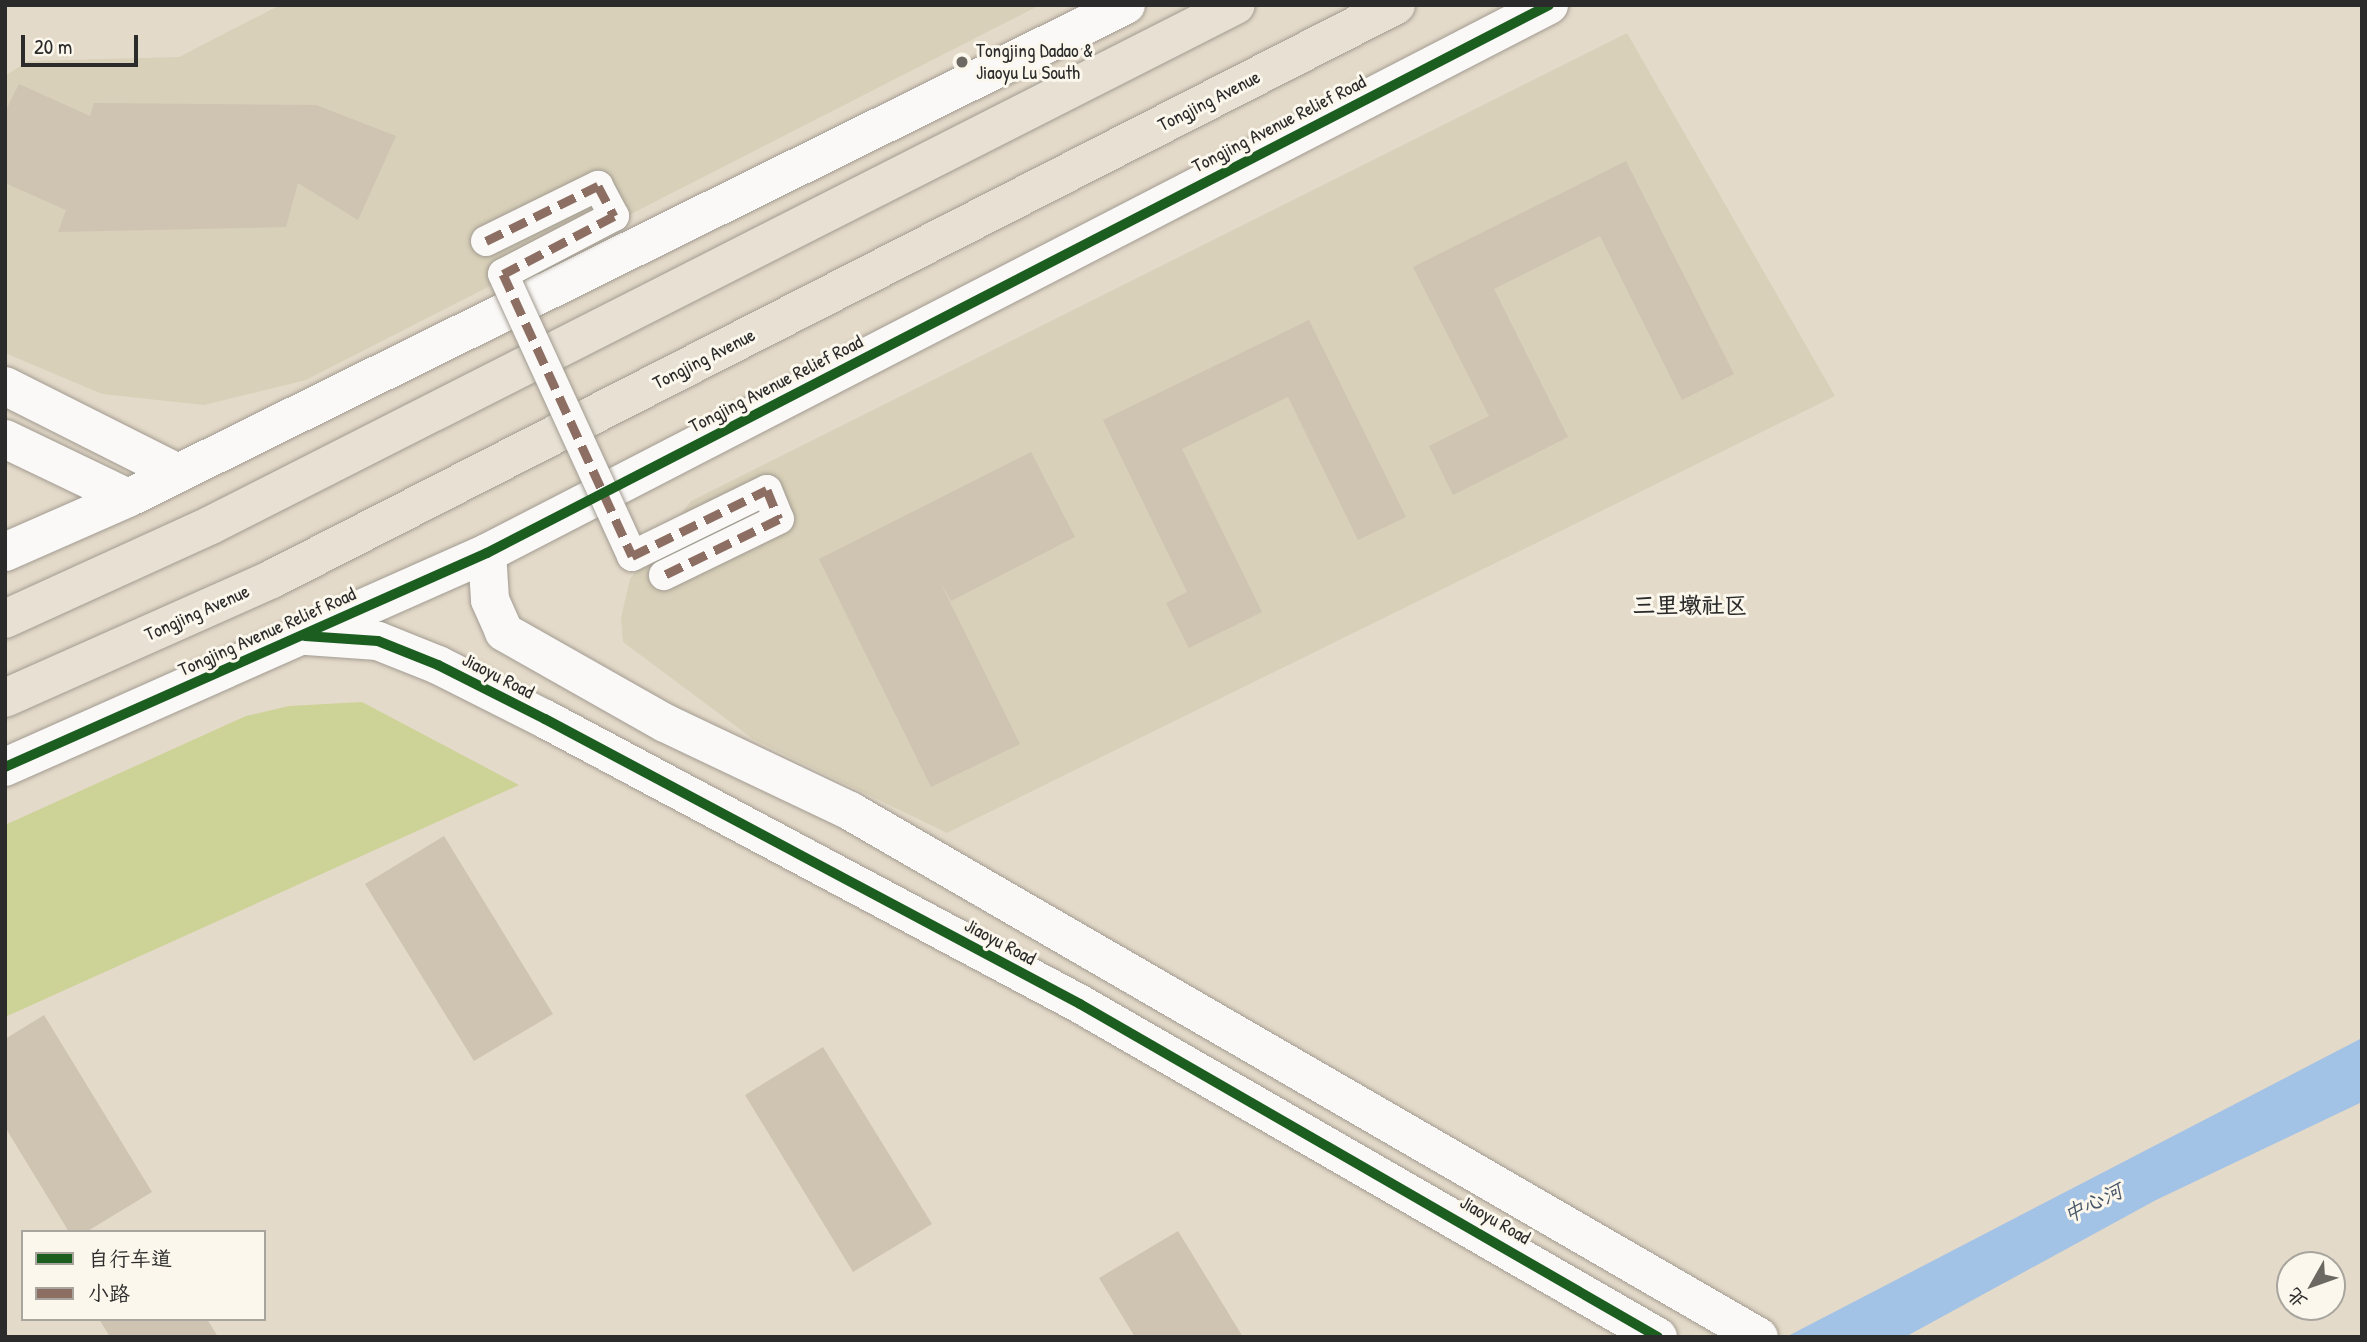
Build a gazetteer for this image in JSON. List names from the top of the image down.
{
  "streets": {
    "highway": ["Tongjing Avenue"],
    "street": ["Tongjing Avenue Relief Road", "Jiaoyu Road"]
  },
  "crossings": [
    ["Tongjing Avenue Relief Road", "Jiaoyu Road"]
  ],
  "districts": ["三里墩社区"],
  "water": ["中心河"],
  "places": ["Tongjing Dadao & Jiaoyu Lu South"],
  "legend": ["自行车道", "小路"],
  "scale_bar": "20 m",
  "north": "bottom left"
}
